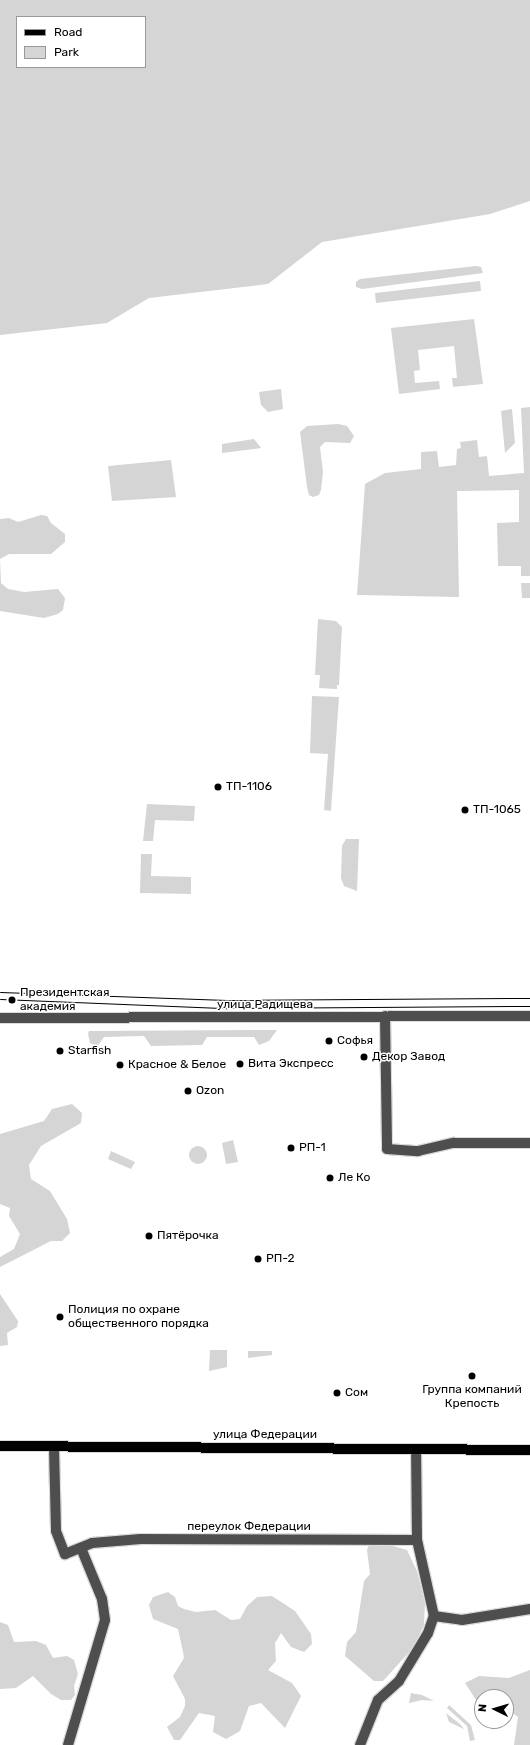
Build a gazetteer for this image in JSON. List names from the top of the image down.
{
  "streets": {
    "main road": ["улица Федерации"],
    "street": ["улица Радищева", "переулок Федерации"]
  },
  "crossings": [
    ["улица Федерации", "переулок Федерации"]
  ],
  "places": [
    "ТП-1106",
    "ТП-1065",
    "Президентская академия",
    "Софья",
    "Starfish",
    "Декор Завод",
    "Вита Экспресс",
    "Красное & Белое",
    "Ozon",
    "РП-1",
    "Ле Ко",
    "Пятёрочка",
    "РП-2",
    "Полиция по охране общественного порядка",
    "Группа компаний Крепость",
    "Сом"
  ],
  "legend": ["Road", "Park"],
  "north": "left"
}
